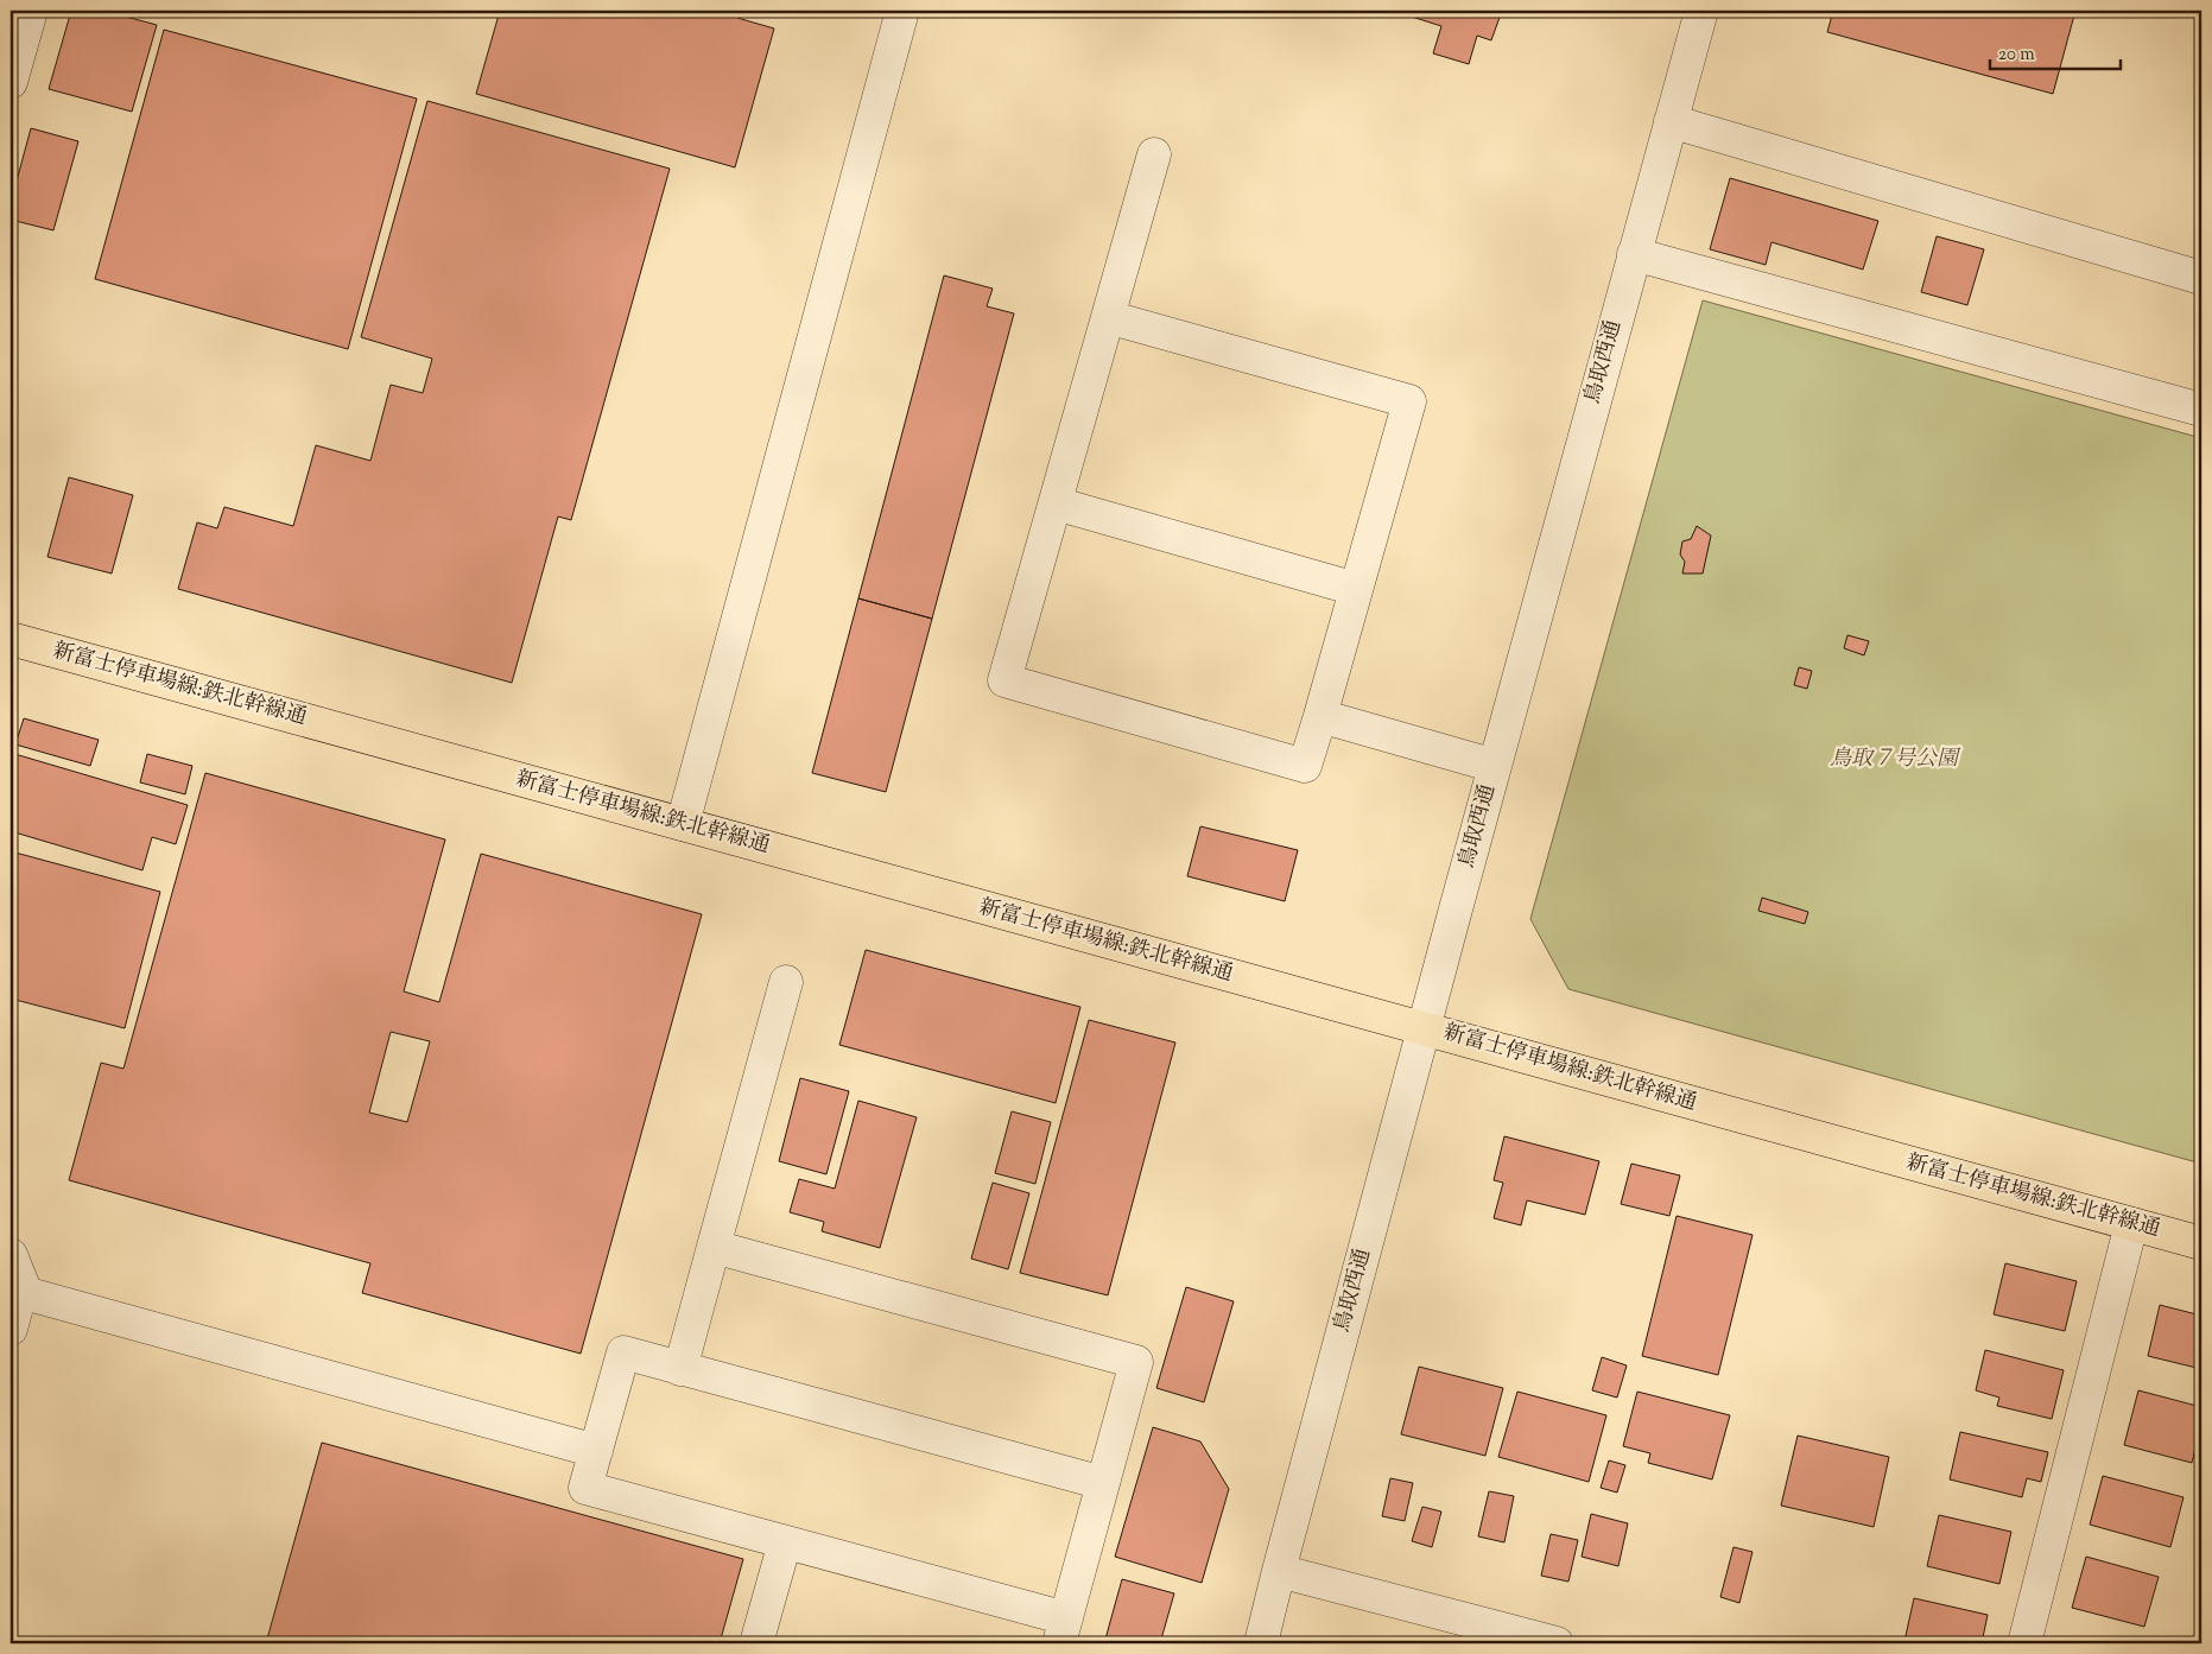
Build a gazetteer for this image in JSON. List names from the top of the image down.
{
  "streets": {
    "main road": ["新富士停車場線:鉄北幹線通"],
    "street": ["鳥取西通"]
  },
  "crossings": [
    ["鳥取西通", "新富士停車場線:鉄北幹線通"]
  ],
  "parks": ["鳥取７号公園"],
  "scale_bar": "20 m"
}
